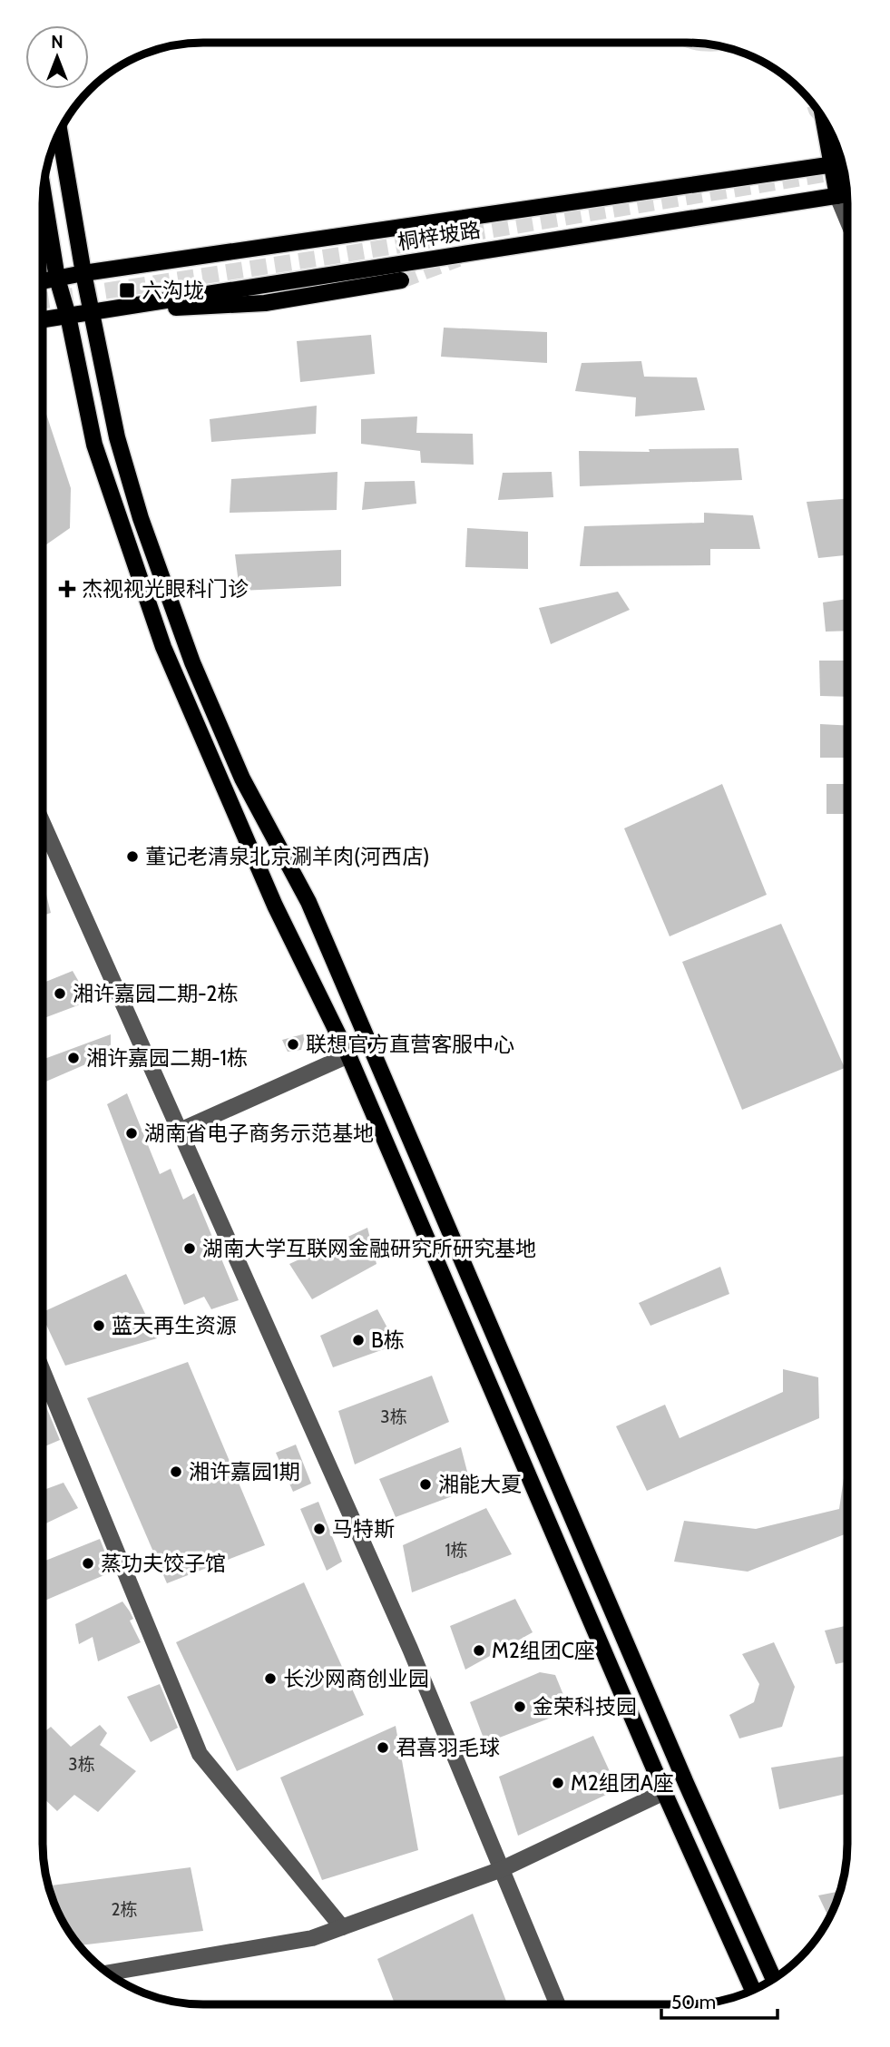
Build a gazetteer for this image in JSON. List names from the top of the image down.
{
  "streets": {
    "main road": ["桐梓坡路"]
  },
  "places": {
    "transit": ["六沟垅"],
    "health": ["杰视视光眼科门诊"],
    "other": [
      "董记老清泉北京涮羊肉(河西店)",
      "湘许嘉园二期-2栋",
      "联想官方直营客服中心",
      "湘许嘉园二期-1栋",
      "湖南省电子商务示范基地",
      "湖南大学互联网金融研究所研究基地",
      "蓝天再生资源",
      "B栋",
      "湘许嘉园1期",
      "湘能大夏",
      "马特斯",
      "蒸功夫饺子馆",
      "M2组团C座",
      "长沙网商创业园",
      "金荣科技园",
      "君喜羽毛球",
      "M2组团A座"
    ]
  },
  "house_numbers": [
    "3栋",
    "1栋",
    "3栋",
    "2栋"
  ],
  "scale_bar": "50 m",
  "north": "top"
}
